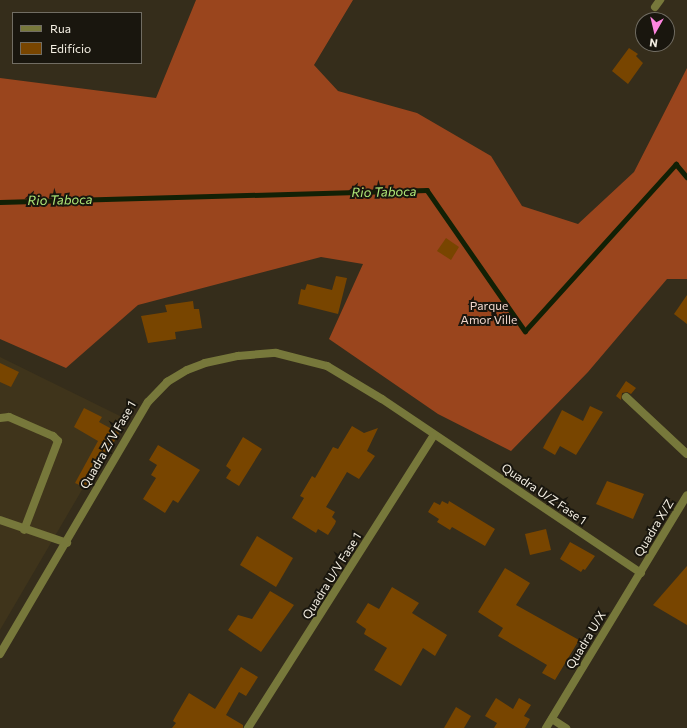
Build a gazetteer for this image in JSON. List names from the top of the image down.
{
  "streets": {
    "street": [
      "Quadra Z/V Fase 1",
      "Quadra U/Z Fase 1",
      "Quadra X/Z",
      "Quadra U/V Fase 1",
      "Quadra U/X"
    ]
  },
  "crossings": [
    ["Quadra Z/V Fase 1", "Quadra U/Z Fase 1"],
    ["Quadra Z/V Fase 1", "Quadra U/V Fase 1"],
    ["Quadra U/Z Fase 1", "Quadra X/Z"],
    ["Quadra U/Z Fase 1", "Quadra U/V Fase 1"],
    ["Quadra U/Z Fase 1", "Quadra U/X"],
    ["Quadra X/Z", "Quadra U/X"]
  ],
  "water": ["Rio Taboca"],
  "parks": ["Parque Amor Ville"],
  "legend": ["Rua", "Edifício"],
  "north": "bottom"
}
